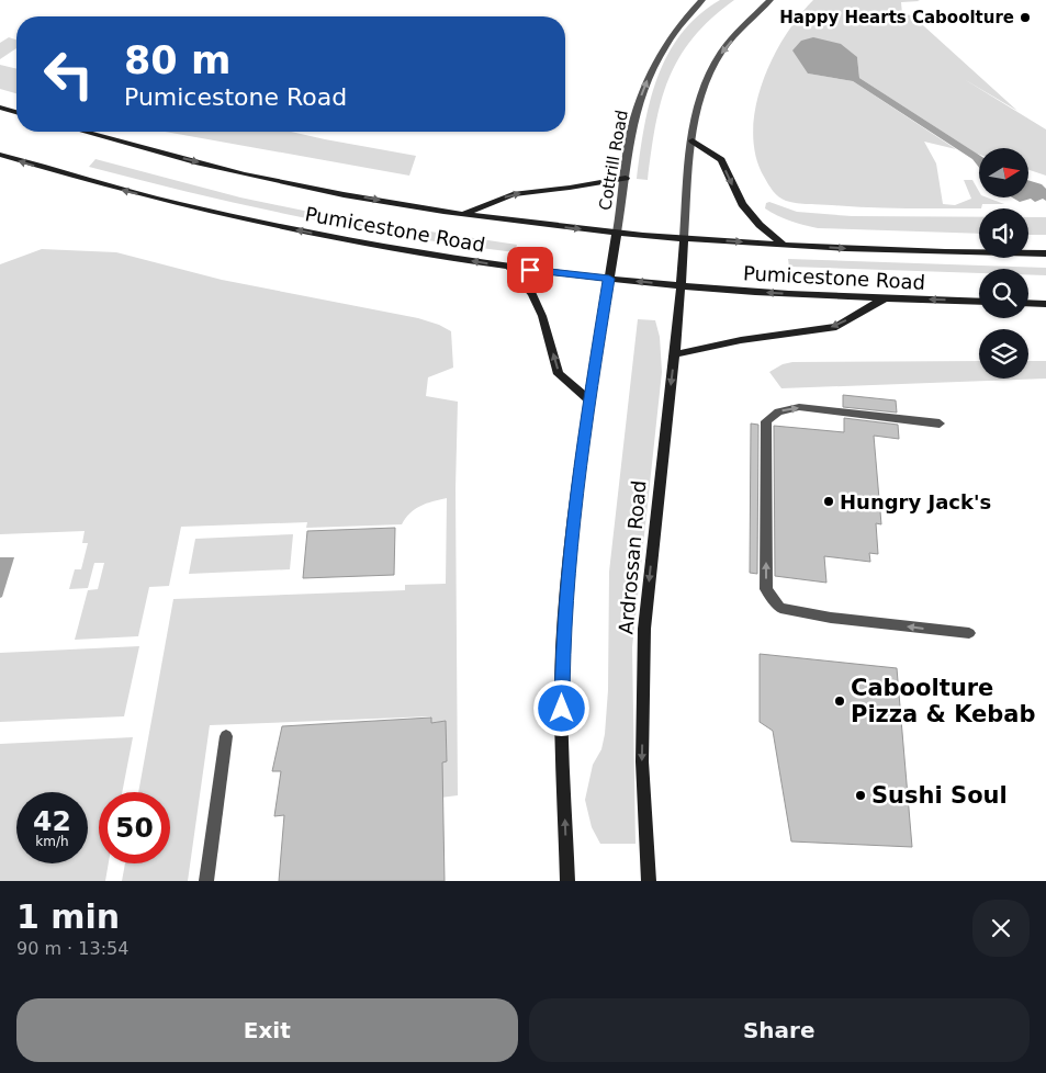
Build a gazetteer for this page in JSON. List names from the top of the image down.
{
  "streets": {
    "main road": ["Cottrill Road", "Pumicestone Road", "Ardrossan Road"]
  },
  "crossings": [
    ["Cottrill Road", "Pumicestone Road"],
    ["Pumicestone Road", "Ardrossan Road"]
  ],
  "places": [
    "Happy Hearts Caboolture",
    "Hungry Jack's",
    "Caboolture Pizza & Kebab",
    "Sushi Soul"
  ],
  "north": "right",
  "page": {
    "turn": ["80 m", "Pumicestone Road"],
    "speed": "42 km/h",
    "limit": "50",
    "heading": ["1 min", "90 m · 13:54"],
    "buttons": ["Exit", "Share"]
  }
}
